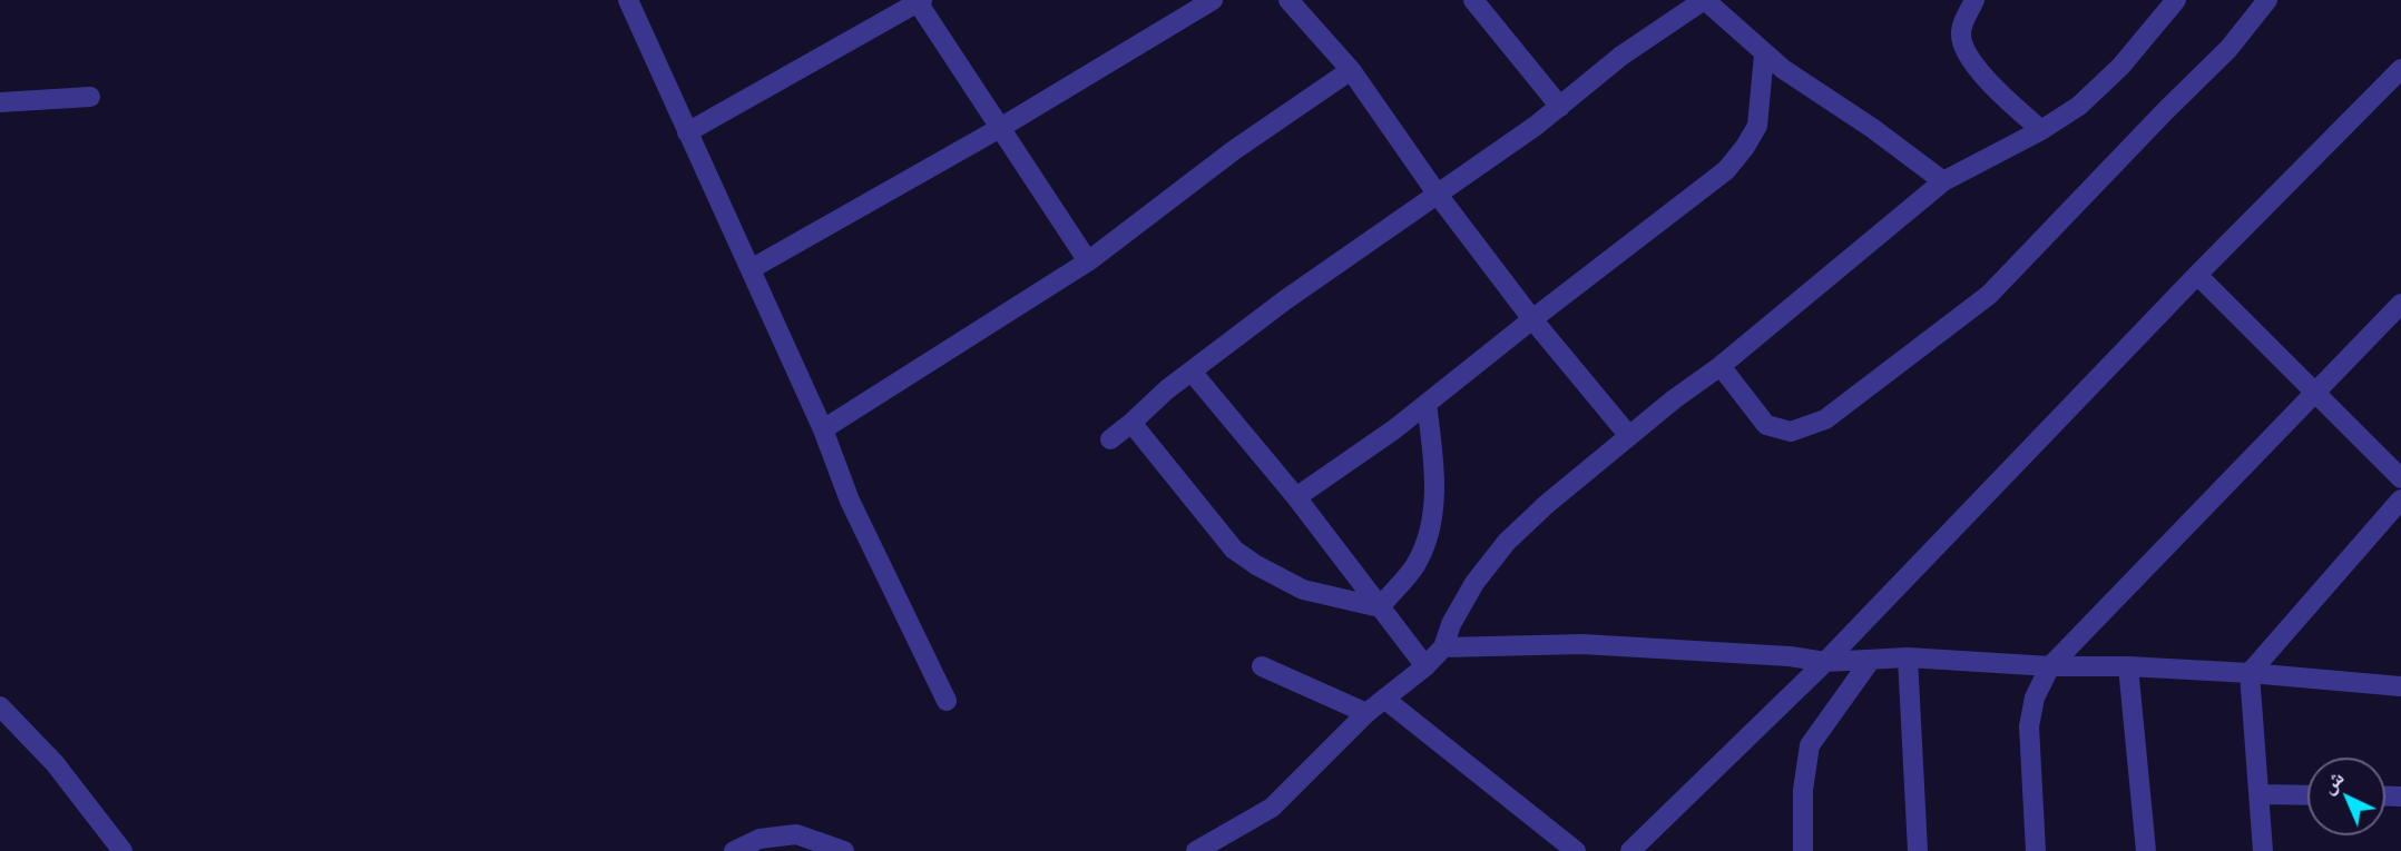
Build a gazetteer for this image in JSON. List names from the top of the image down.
{
  "north": "top left"
}
